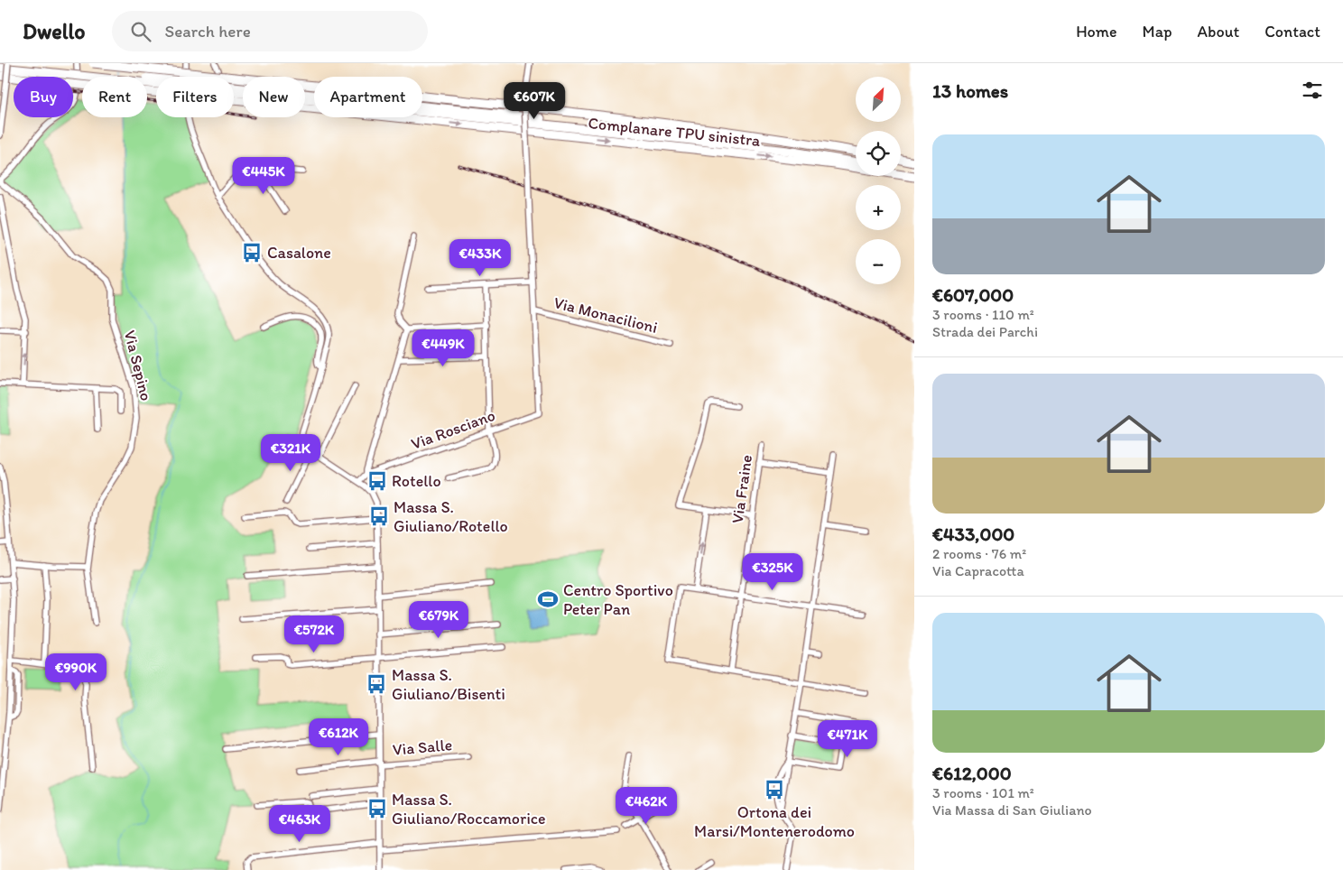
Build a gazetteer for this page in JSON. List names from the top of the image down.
{
  "streets": {
    "highway": ["Complanare TPU sinistra"],
    "street": [
      "Via Monacilioni",
      "Via Sepino",
      "Via Rosciano",
      "Via Fraine",
      "Via Salle"
    ]
  },
  "crossings": [
    ["Via Monacilioni", "Via Rosciano"]
  ],
  "places": {
    "bus stop": [
      "Casalone",
      "Rotello",
      "Massa S. Giuliano/Rotello",
      "Massa S. Giuliano/Bisenti",
      "Ortona dei Marsi/Montenerodomo",
      "Massa S. Giuliano/Roccamorice"
    ],
    "sports": ["Centro Sportivo Peter Pan"]
  },
  "north": "top right",
  "page": {
    "header": "Dwello",
    "search": "Search here",
    "nav": [
      "Home",
      "Map",
      "About",
      "Contact"
    ],
    "heading": "13 homes",
    "map_buttons": ["+", "−"],
    "chip": [
      "Buy",
      "Rent",
      "Filters",
      "New",
      "Apartment"
    ],
    "price": [
      "€607K",
      "€445K",
      "€433K",
      "€449K",
      "€321K",
      "€325K",
      "€679K",
      "€572K",
      "€990K",
      "€612K",
      "€471K",
      "€462K",
      "€463K"
    ],
    "list": [
      {
        "name": "€607,000",
        "note": "3 rooms · 110 m² · Strada dei Parchi"
      },
      {
        "name": "€433,000",
        "note": "2 rooms · 76 m² · Via Capracotta"
      },
      {
        "name": "€612,000",
        "note": "3 rooms · 101 m² · Via Massa di San Giuliano"
      }
    ]
  }
}
